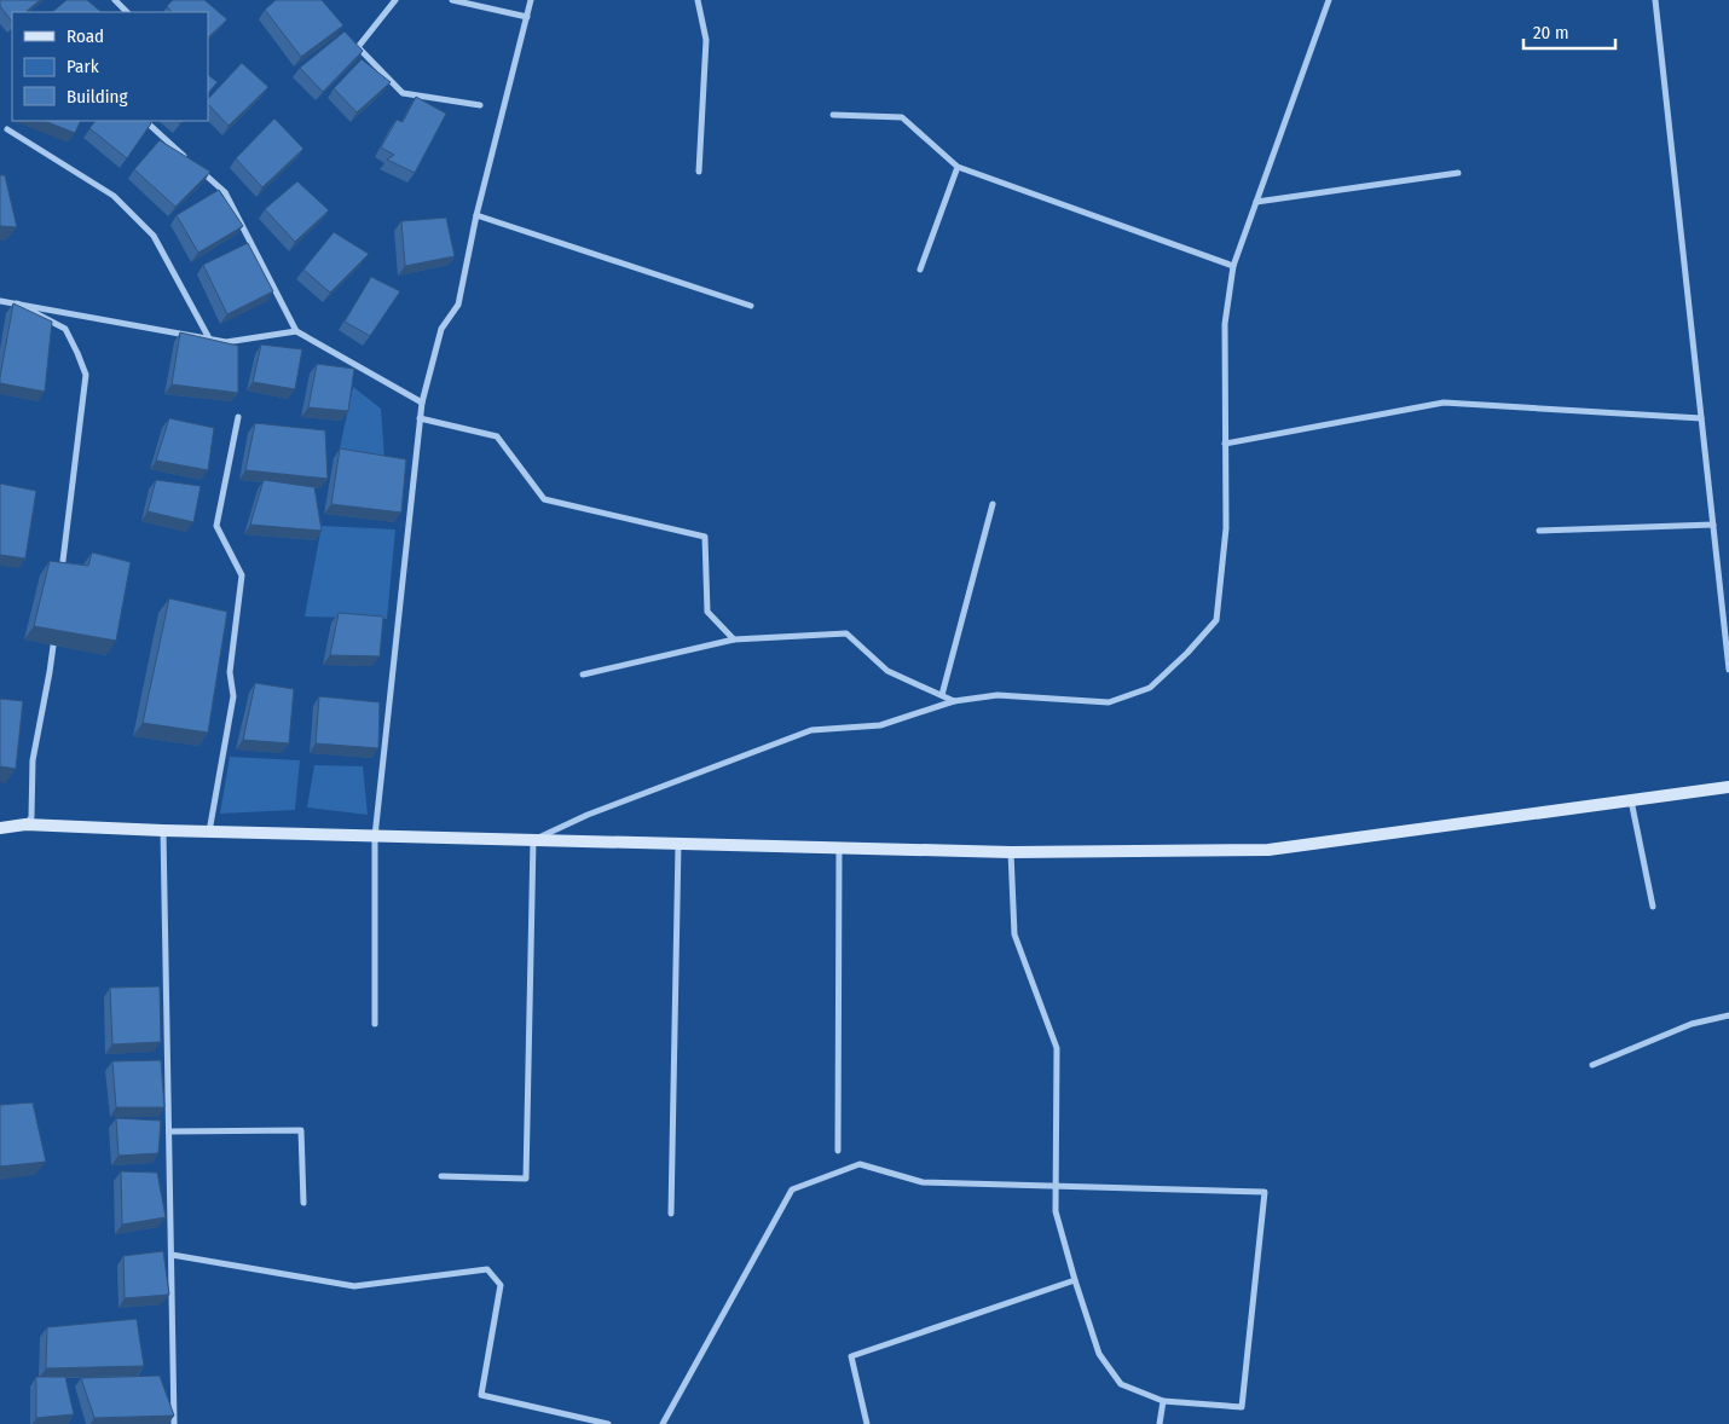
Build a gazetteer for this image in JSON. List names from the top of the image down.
{
  "legend": ["Road", "Park", "Building"],
  "scale_bar": "20 m"
}
